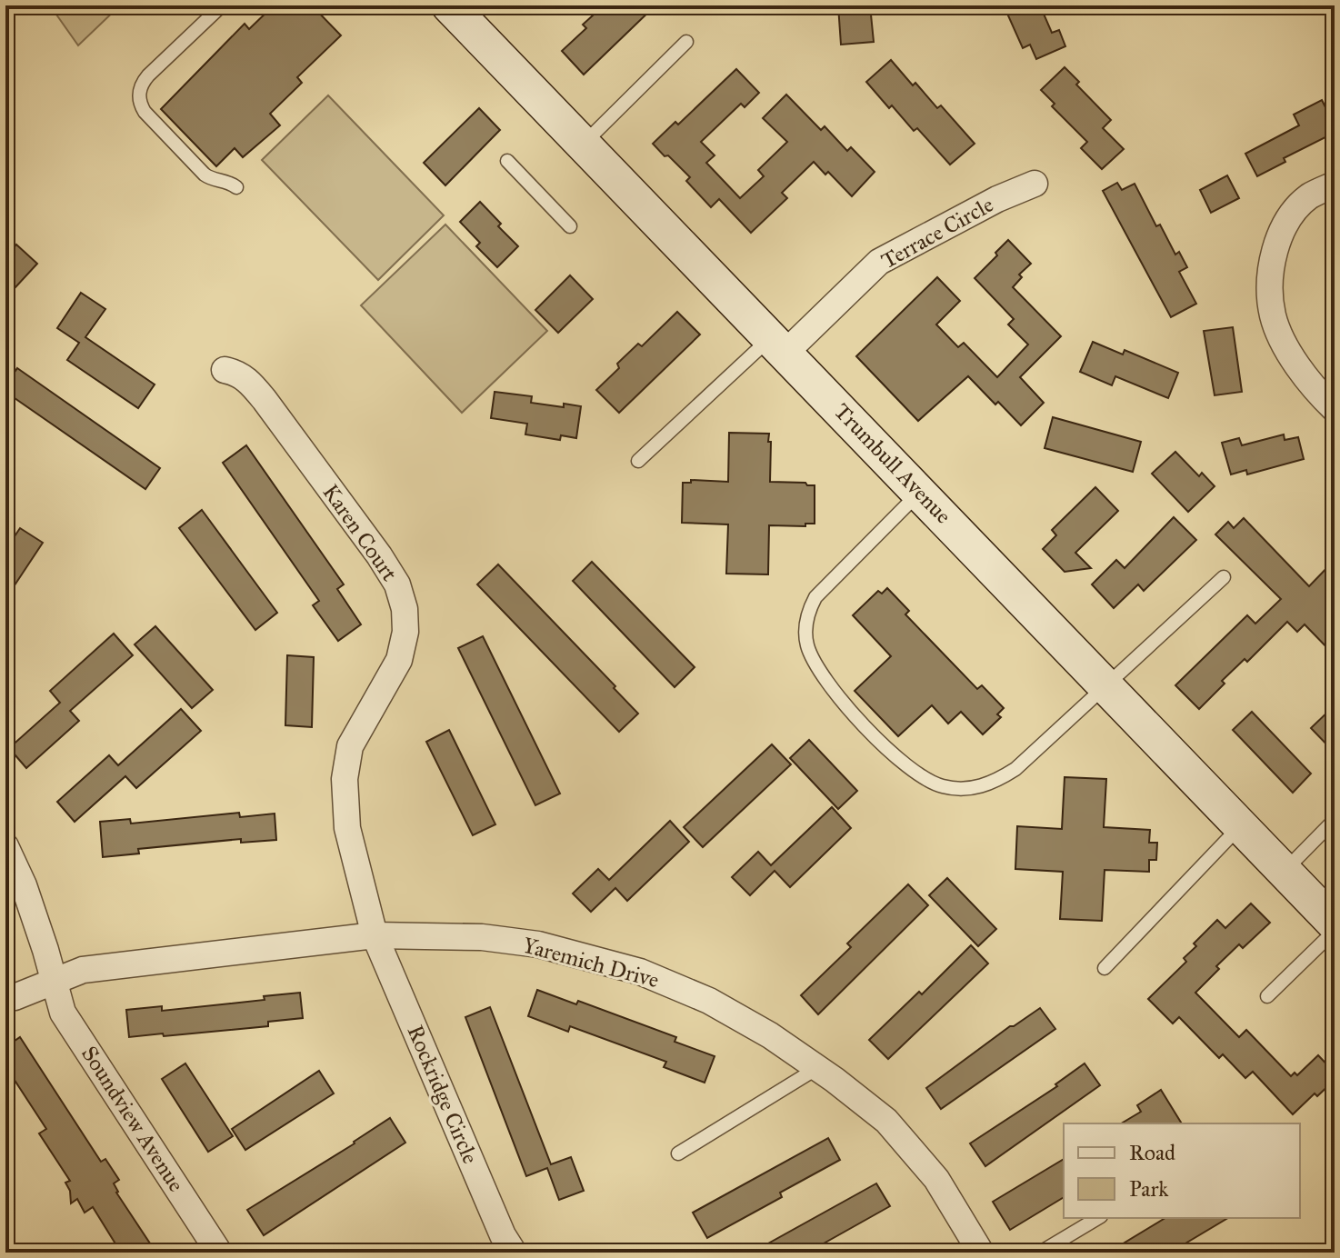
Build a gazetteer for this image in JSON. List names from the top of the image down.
{
  "streets": {
    "street": [
      "Terrace Circle",
      "Trumbull Avenue",
      "Karen Court",
      "Yaremich Drive",
      "Rockridge Circle",
      "Soundview Avenue"
    ]
  },
  "crossings": [
    ["Terrace Circle", "Trumbull Avenue"],
    ["Karen Court", "Yaremich Drive"],
    ["Karen Court", "Rockridge Circle"],
    ["Yaremich Drive", "Rockridge Circle"],
    ["Yaremich Drive", "Soundview Avenue"]
  ],
  "legend": ["Road", "Park"]
}
